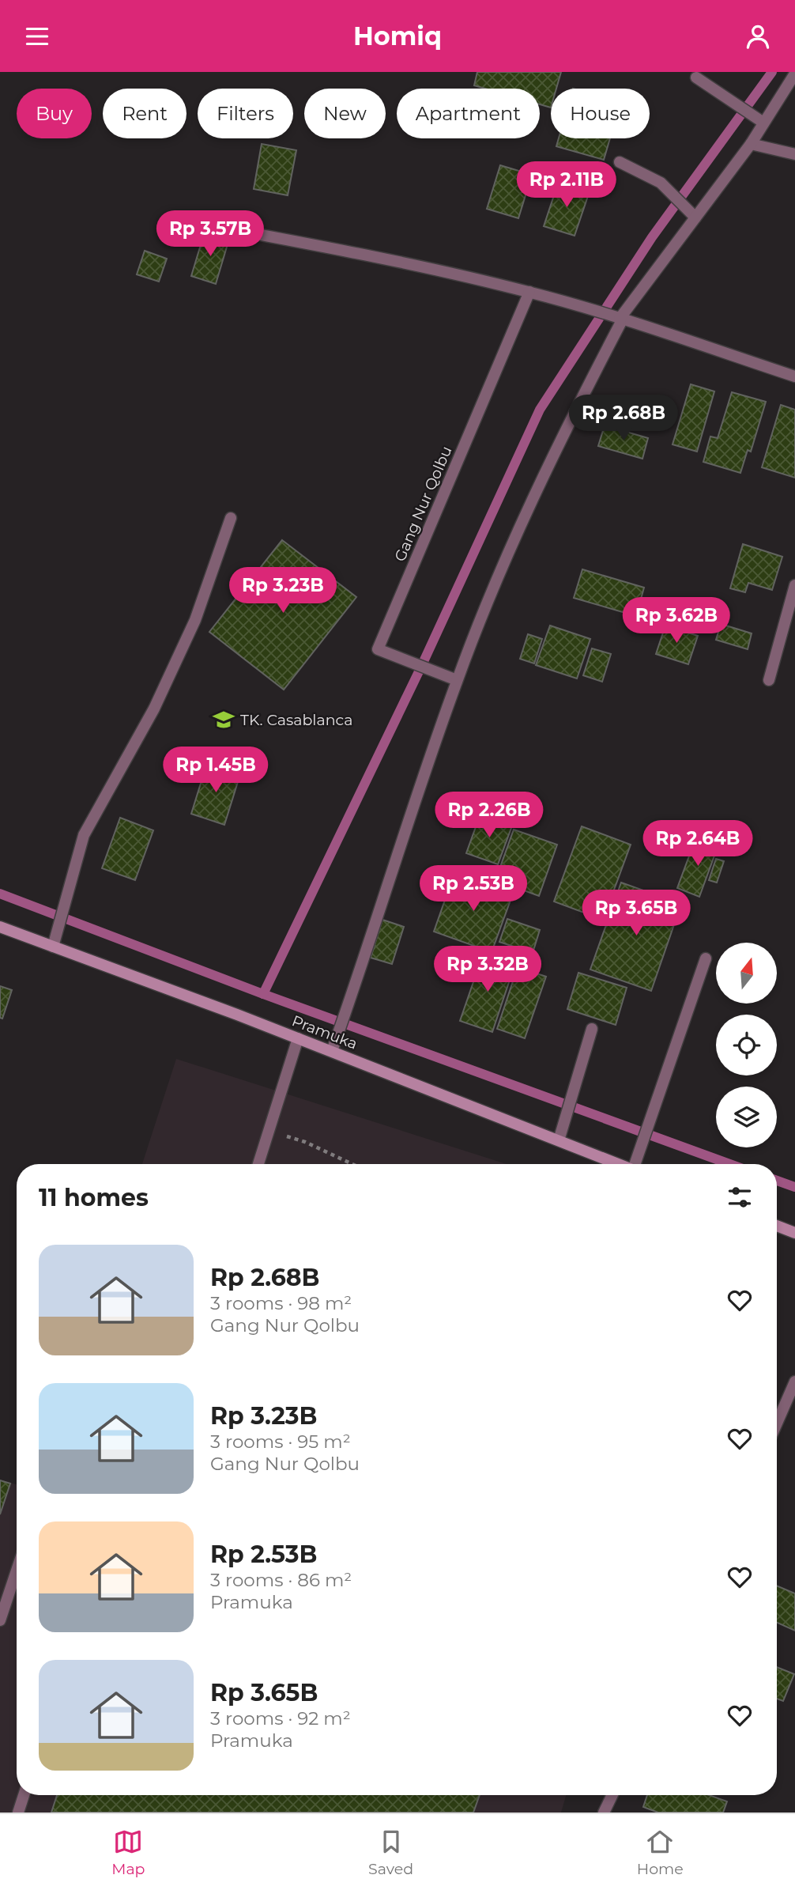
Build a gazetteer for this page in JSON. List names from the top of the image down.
{
  "streets": {
    "street": ["Gang Nur Qolbu", "Pramuka"]
  },
  "places": {
    "school or university": ["TK. Casablanca"]
  },
  "north": "top",
  "page": {
    "header": "Homiq",
    "chip": [
      "Buy",
      "Rent",
      "Filters",
      "New",
      "Apartment",
      "House"
    ],
    "price": [
      "Rp 2.11B",
      "Rp 3.57B",
      "Rp 2.68B",
      "Rp 3.23B",
      "Rp 3.62B",
      "Rp 1.45B",
      "Rp 2.26B",
      "Rp 2.64B",
      "Rp 2.53B",
      "Rp 3.65B",
      "Rp 3.32B"
    ],
    "heading": "11 homes",
    "list": [
      {
        "name": "Rp 2.68B",
        "note": "3 rooms · 98 m² · Gang Nur Qolbu"
      },
      {
        "name": "Rp 3.23B",
        "note": "3 rooms · 95 m² · Gang Nur Qolbu"
      },
      {
        "name": "Rp 2.53B",
        "note": "3 rooms · 86 m² · Pramuka"
      },
      {
        "name": "Rp 3.65B",
        "note": "3 rooms · 92 m² · Pramuka"
      }
    ],
    "tabs": ["Map", "Saved", "Home"]
  }
}
